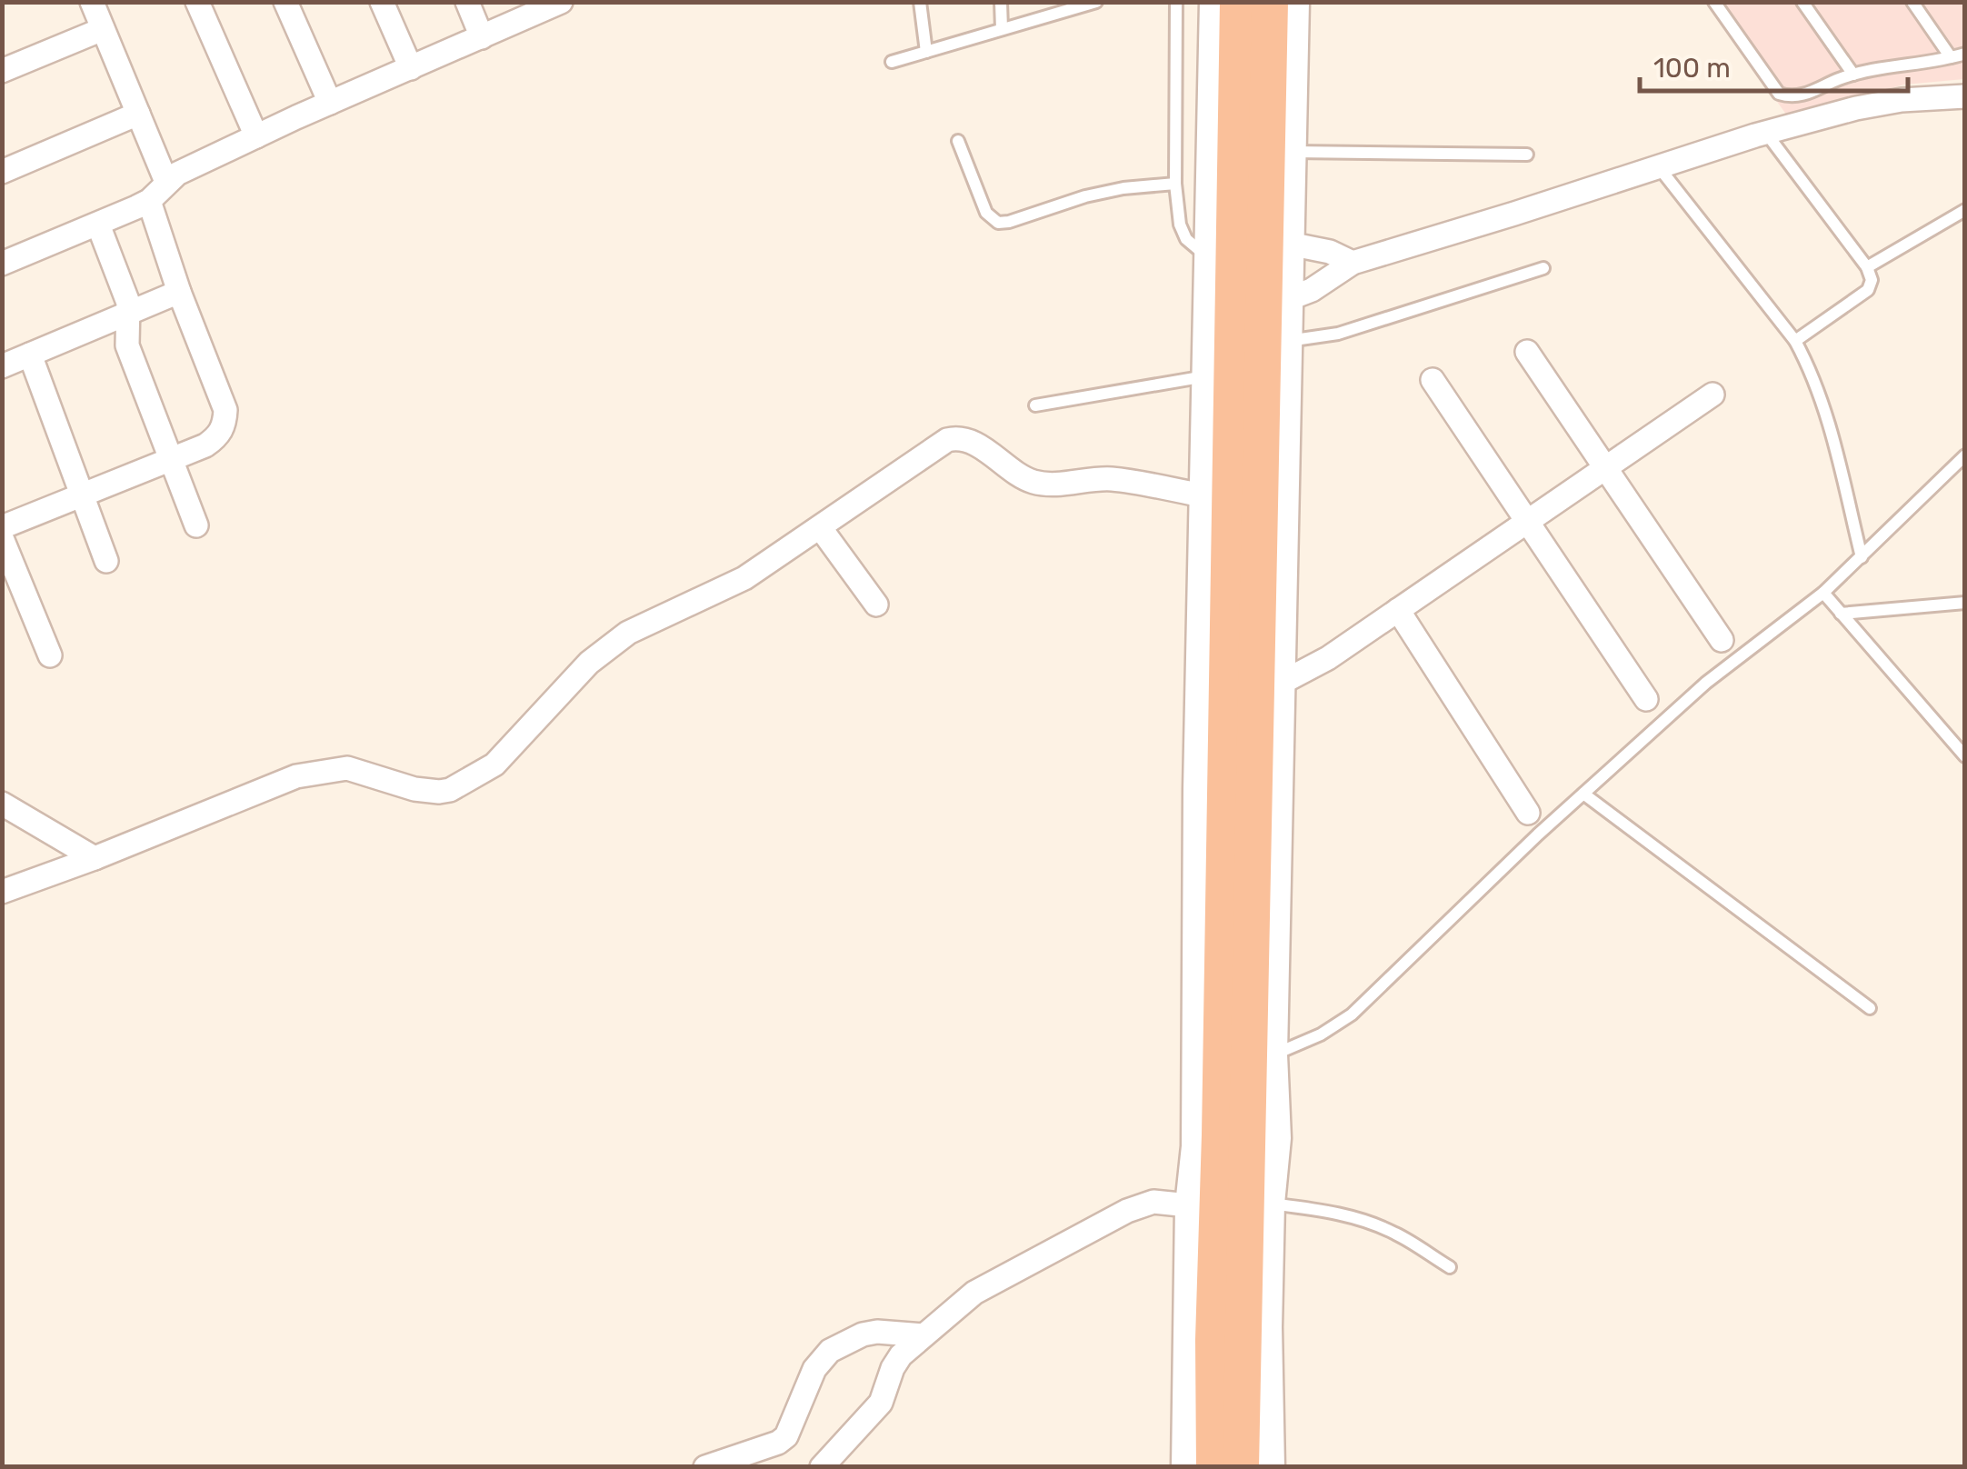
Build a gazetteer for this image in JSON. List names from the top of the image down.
{
  "scale_bar": "100 m"
}
